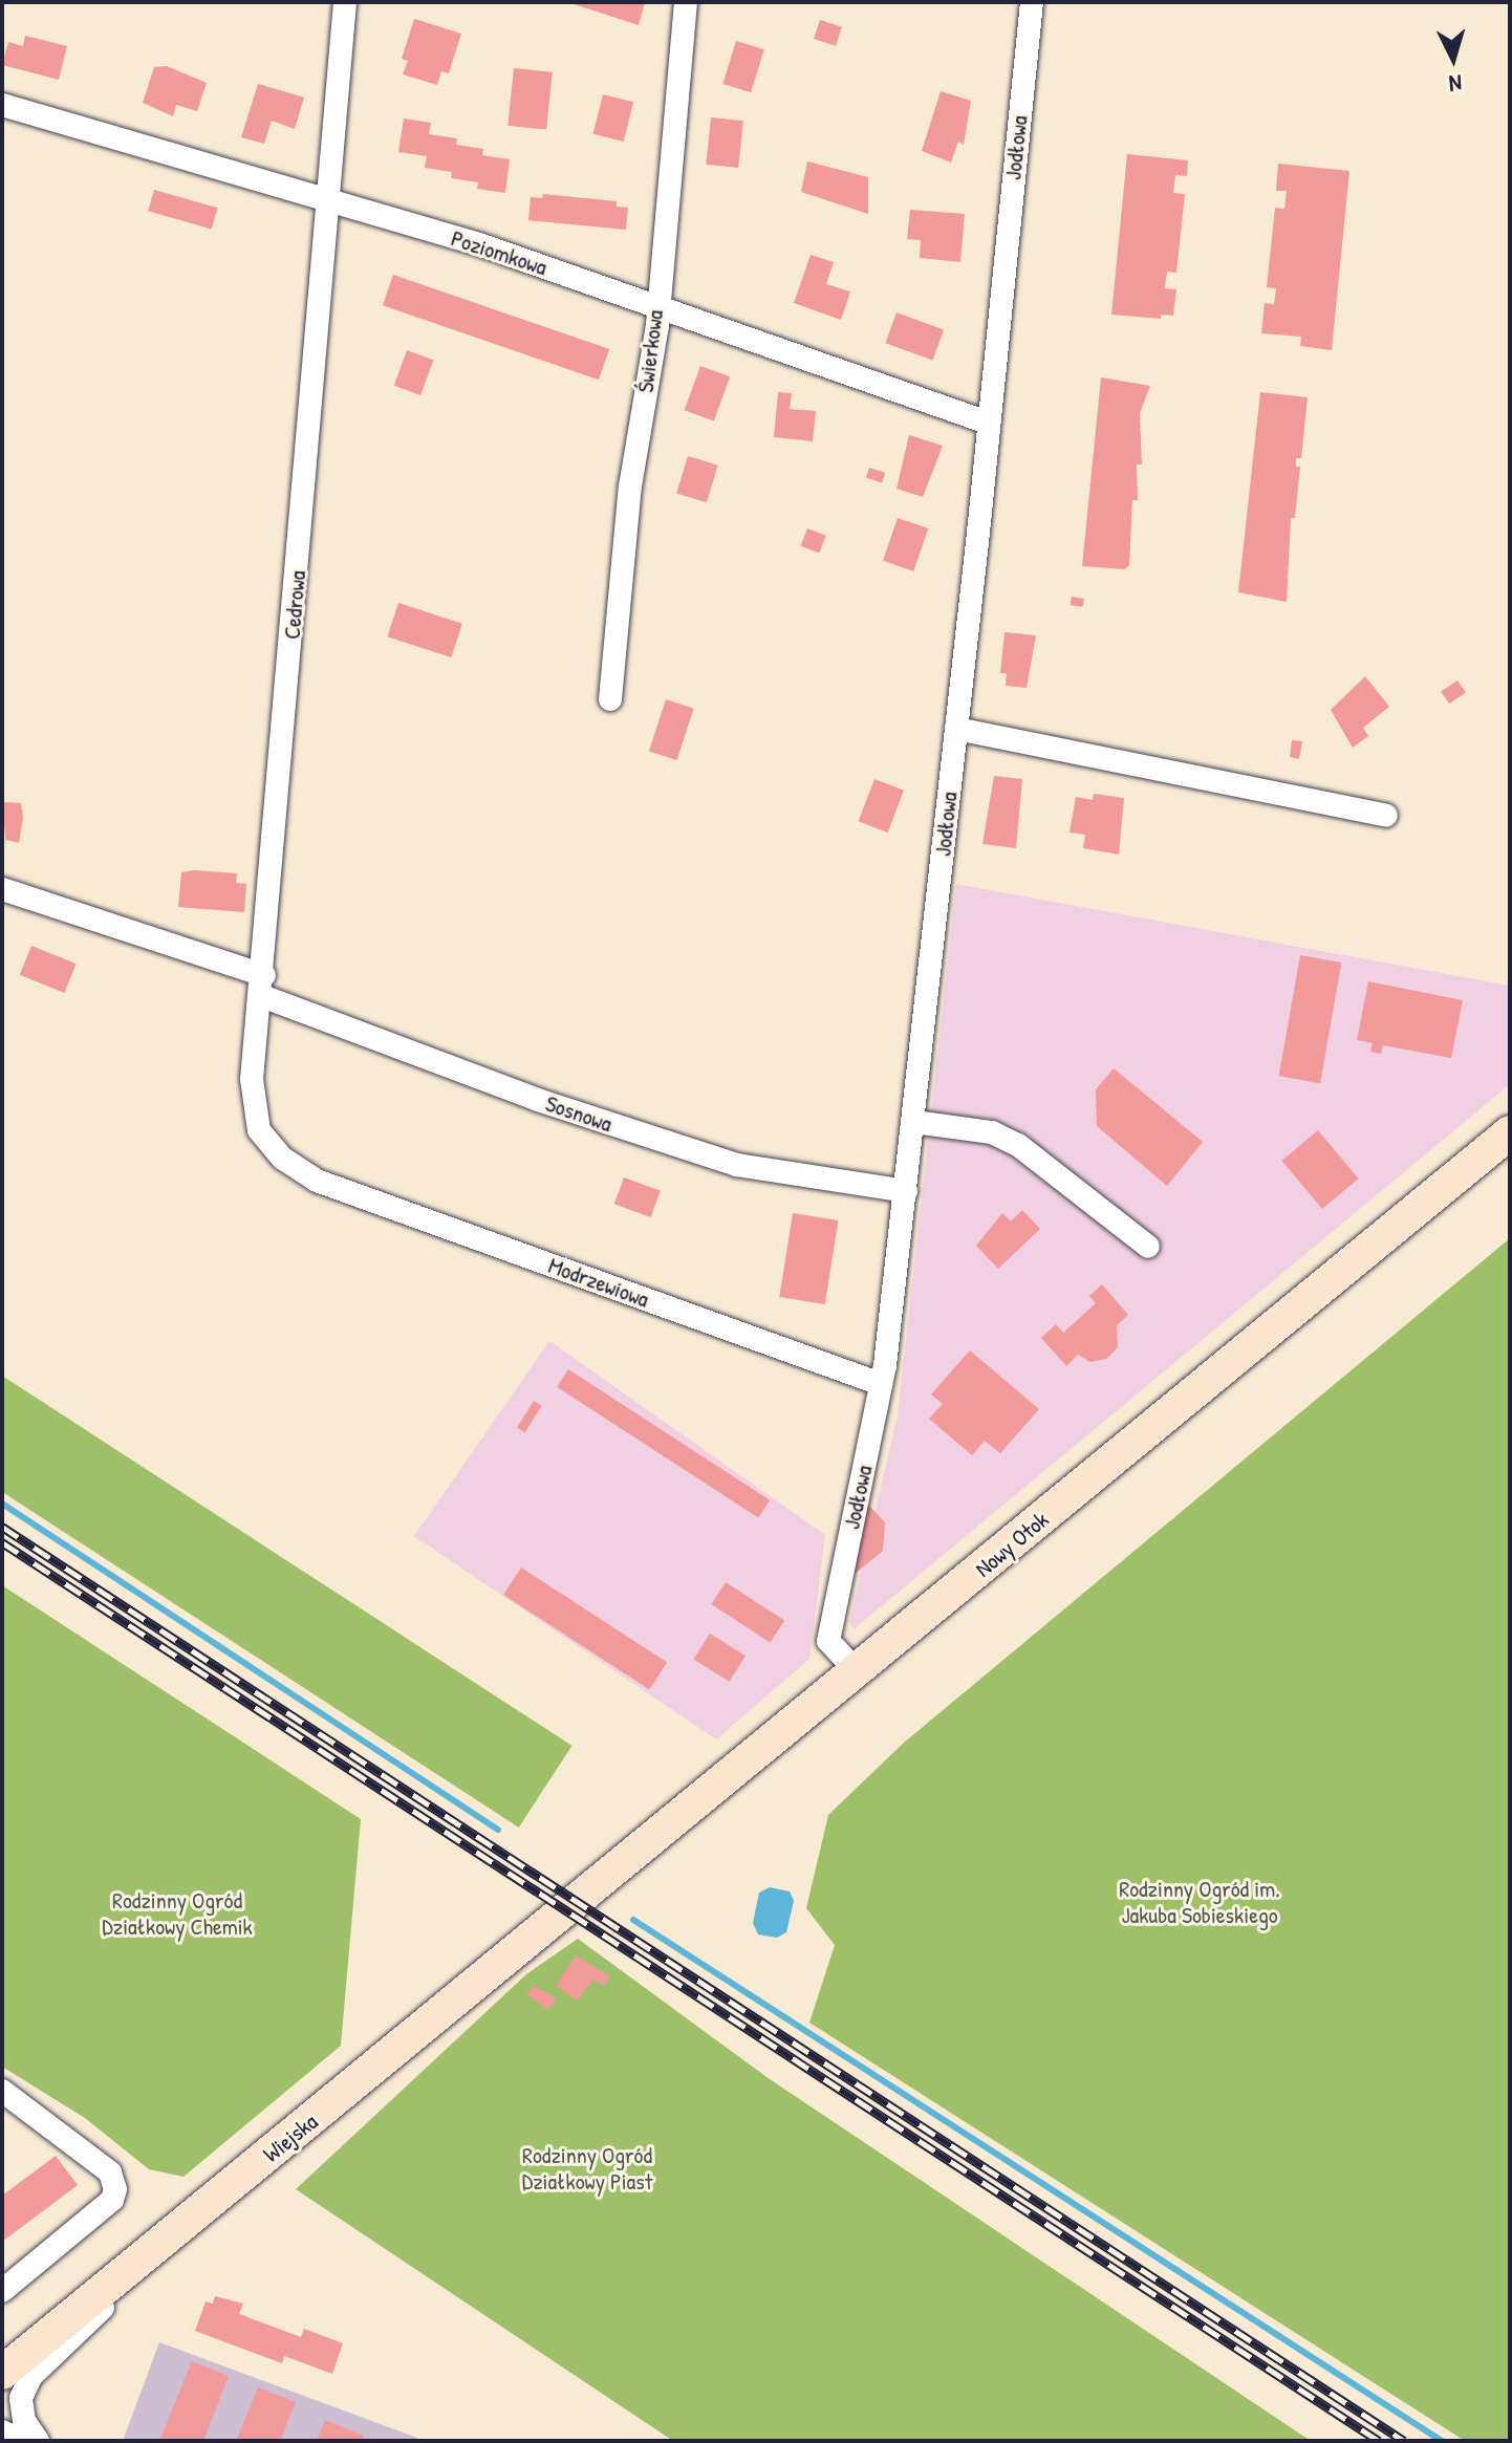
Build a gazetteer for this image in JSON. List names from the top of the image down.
{
  "streets": {
    "main road": ["Nowy Otok", "Wiejska"],
    "street": [
      "Jodłowa",
      "Poziomkowa",
      "Świerkowa",
      "Cedrowa",
      "Sosnowa",
      "Modrzewiowa"
    ]
  },
  "crossings": [
    ["Jodłowa", "Poziomkowa"],
    ["Jodłowa", "Sosnowa"],
    ["Jodłowa", "Modrzewiowa"],
    ["Jodłowa", "Nowy Otok"],
    ["Poziomkowa", "Świerkowa"],
    ["Poziomkowa", "Cedrowa"],
    ["Cedrowa", "Sosnowa"],
    ["Cedrowa", "Modrzewiowa"],
    ["Nowy Otok", "Wiejska"]
  ],
  "parks": ["Rodzinny Ogród im. Jakuba Sobieskiego", "Rodzinny Ogród Działkowy Chemik", "Rodzinny Ogród Działkowy Piast"],
  "north": "bottom"
}
